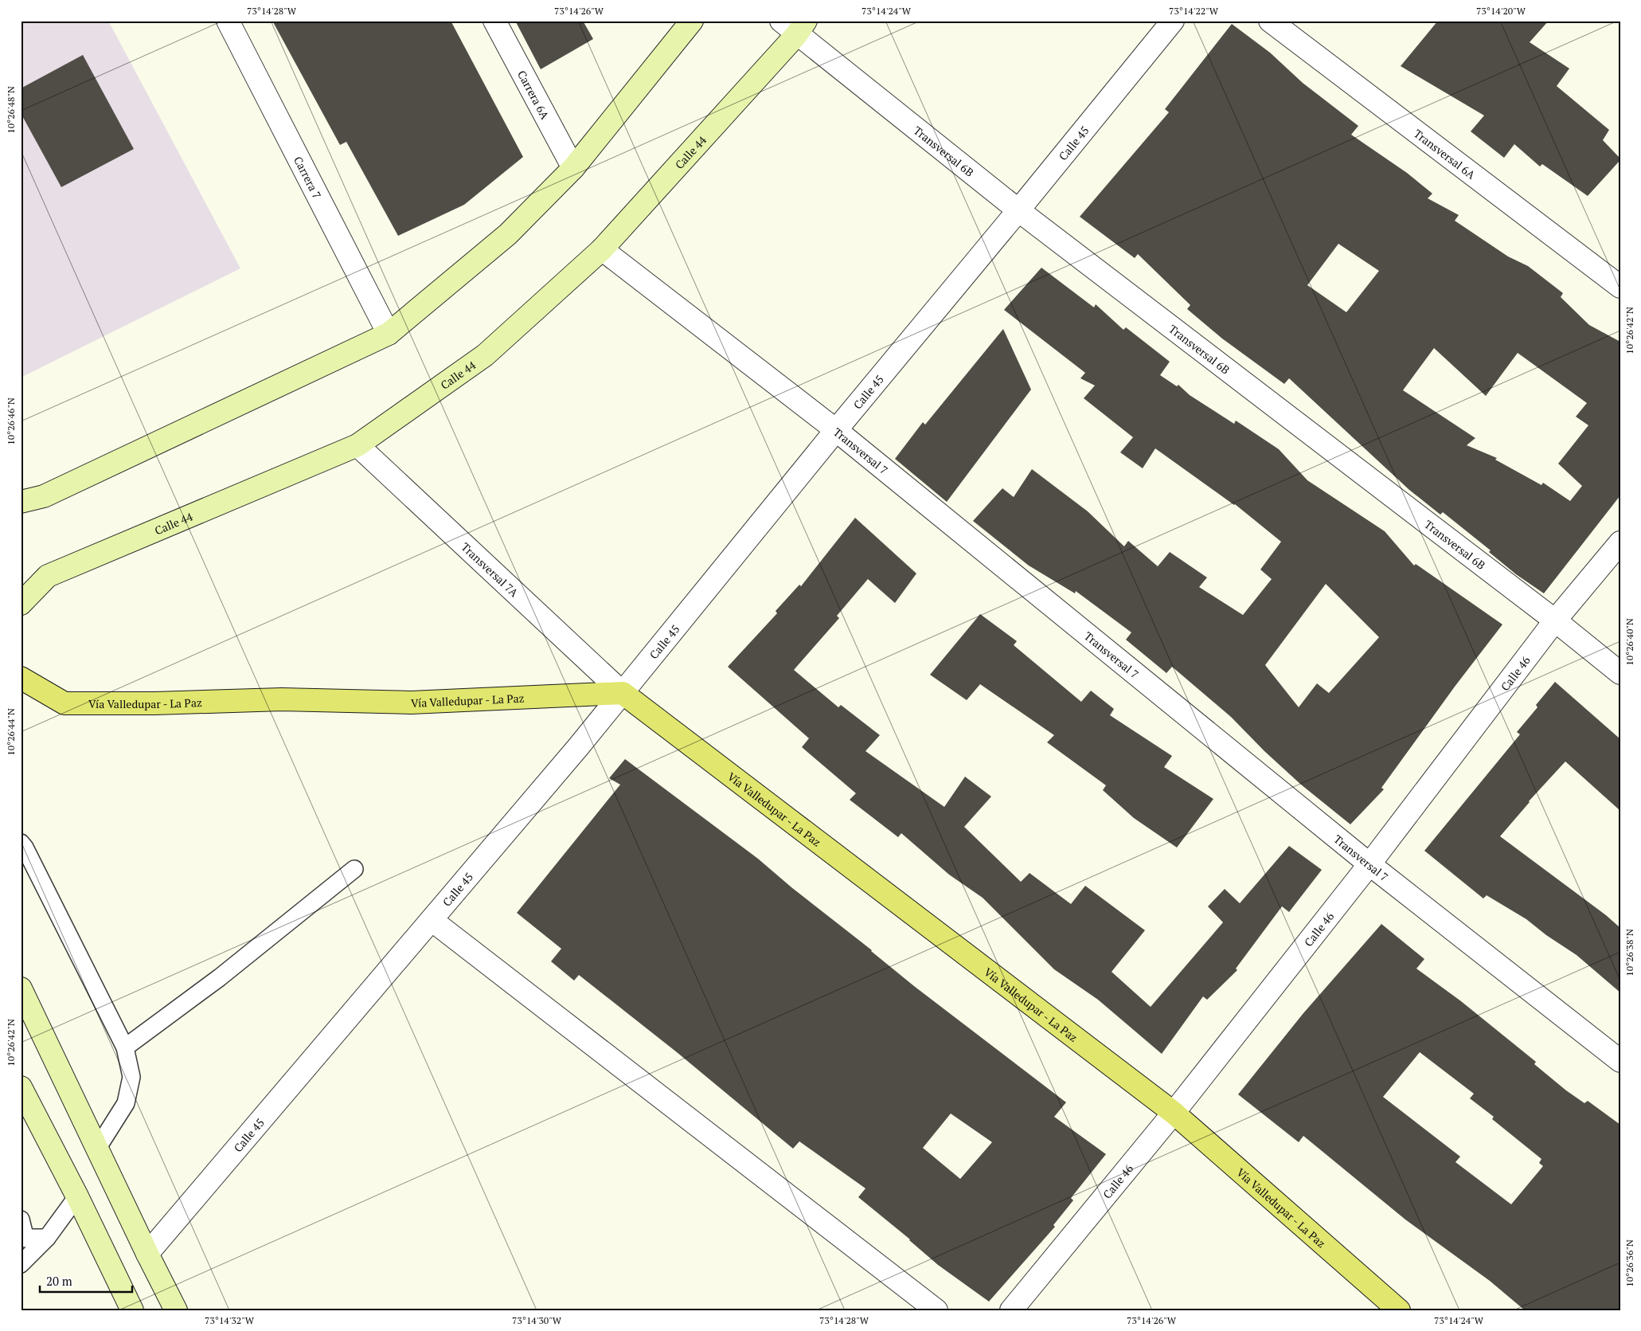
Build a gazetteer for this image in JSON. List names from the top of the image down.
{
  "streets": {
    "main road": ["Calle 44", "Vía Valledupar - La Paz"],
    "street": [
      "Carrera 6A",
      "Calle 45",
      "Transversal 6B",
      "Transversal 6A",
      "Carrera 7",
      "Transversal 7",
      "Transversal 7A",
      "Calle 46"
    ]
  },
  "crossings": [
    ["Calle 45", "Transversal 6B"],
    ["Calle 45", "Transversal 7"],
    ["Calle 45", "Transversal 7A"],
    ["Calle 45", "Vía Valledupar - La Paz"],
    ["Transversal 6B", "Calle 44"],
    ["Transversal 6B", "Calle 46"],
    ["Calle 44", "Transversal 7"],
    ["Calle 44", "Transversal 7A"],
    ["Transversal 7", "Calle 46"],
    ["Transversal 7A", "Vía Valledupar - La Paz"],
    ["Calle 46", "Vía Valledupar - La Paz"]
  ],
  "scale_bar": "20 m",
  "coordinates": [
    "73°14'28\"W",
    "73°14'26\"W",
    "73°14'24\"W",
    "73°14'22\"W",
    "73°14'20\"W",
    "10°26'48\"N",
    "10°26'42\"N",
    "10°26'46\"N",
    "10°26'40\"N",
    "10°26'44\"N",
    "10°26'38\"N",
    "10°26'36\"N",
    "73°14'32\"W",
    "73°14'30\"W"
  ]
}
